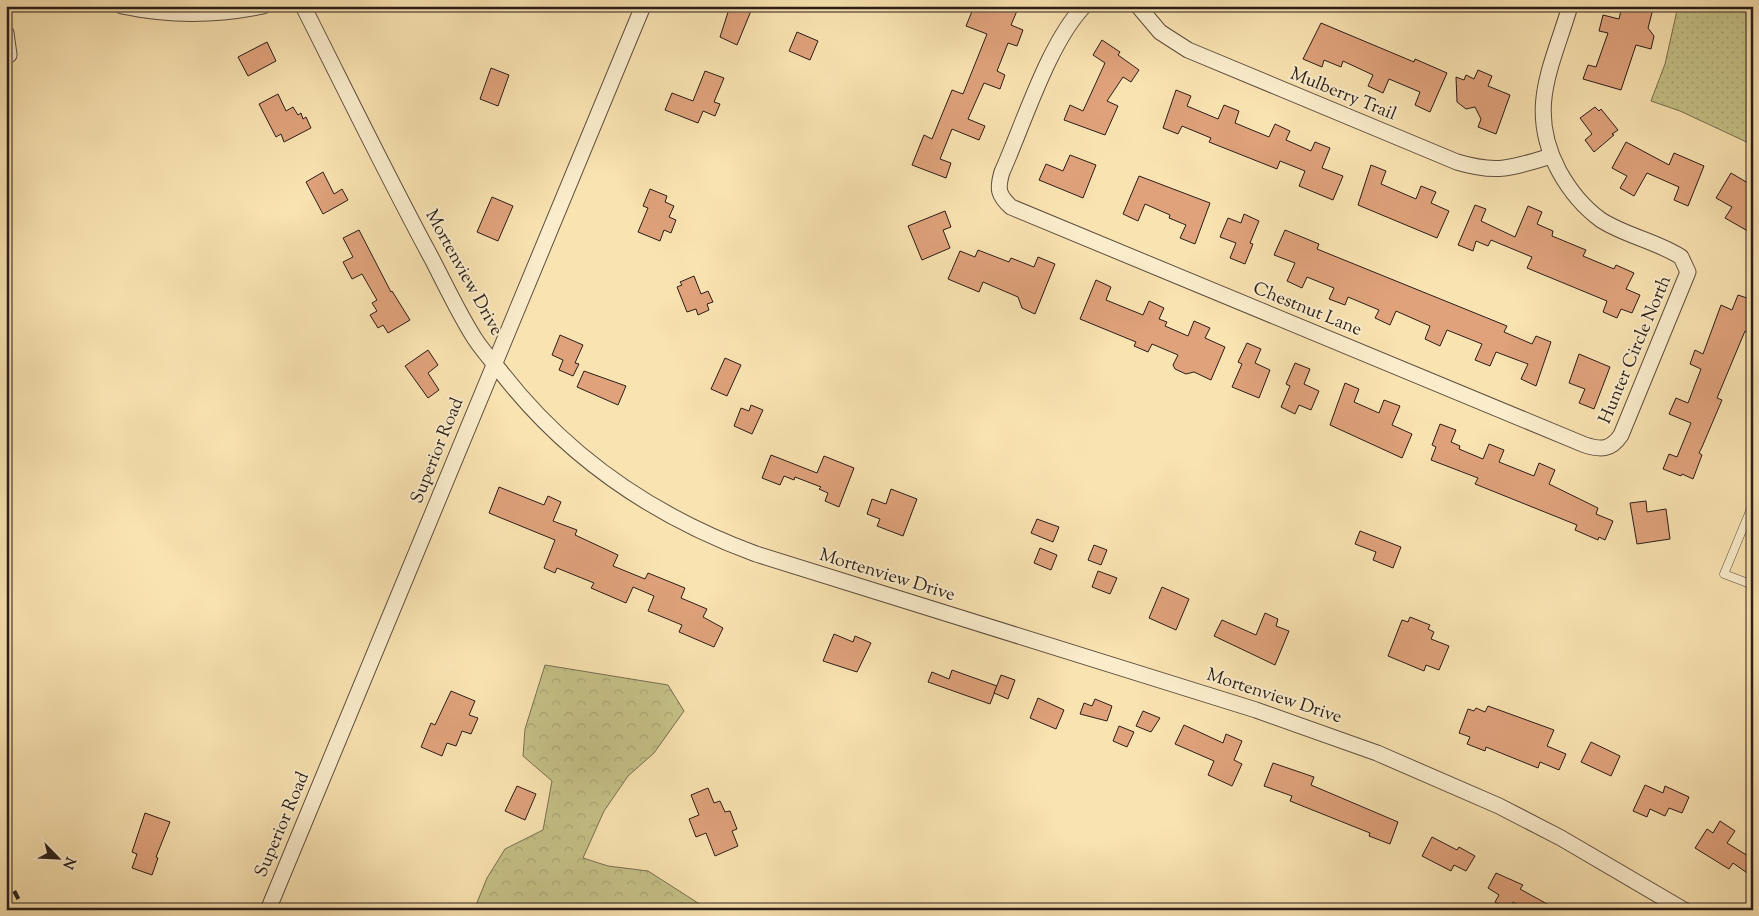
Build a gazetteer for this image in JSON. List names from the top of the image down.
{
  "streets": {
    "street": [
      "Mulberry Trail",
      "Mortenview Drive",
      "Chestnut Lane",
      "Hunter Circle North",
      "Superior Road"
    ]
  },
  "crossings": [
    ["Mulberry Trail", "Hunter Circle North"],
    ["Mortenview Drive", "Superior Road"],
    ["Chestnut Lane", "Hunter Circle North"]
  ],
  "north": "bottom right"
}
